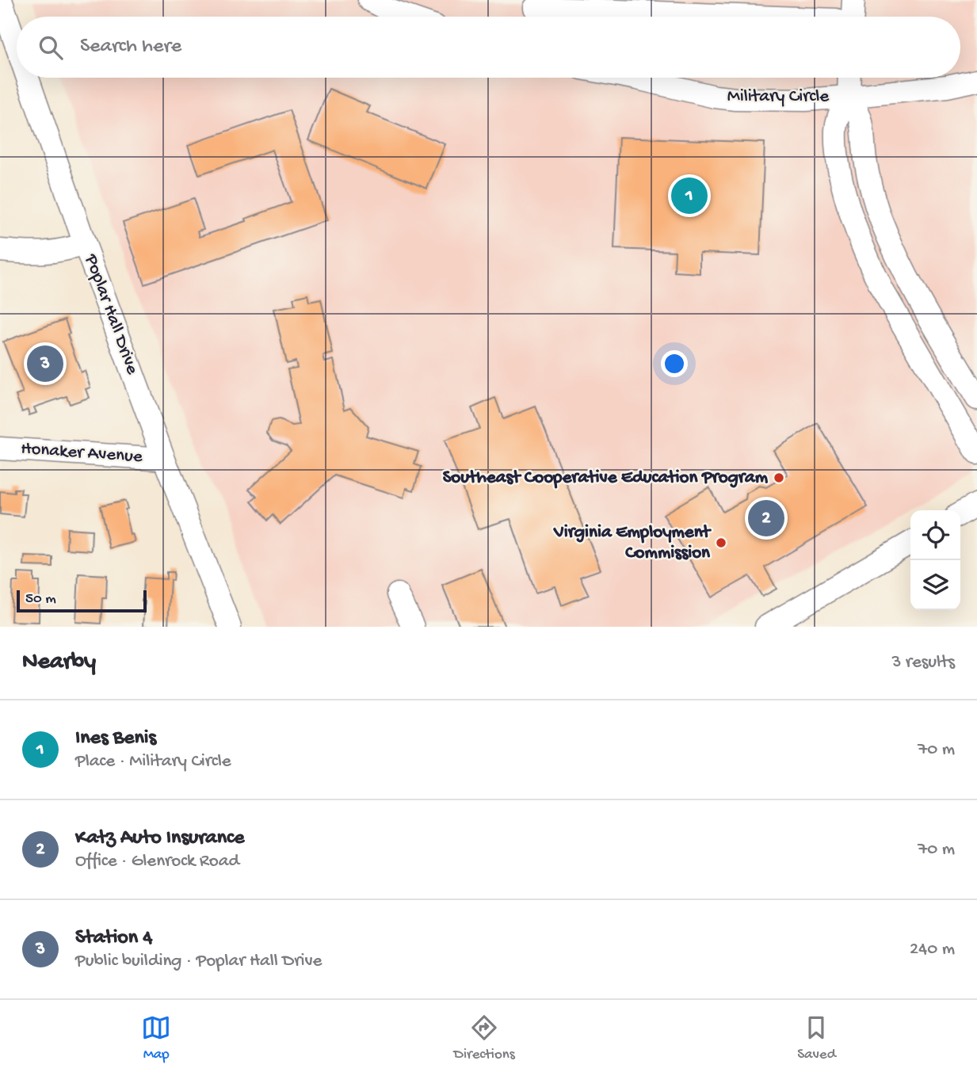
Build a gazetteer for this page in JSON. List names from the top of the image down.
{
  "streets": {
    "street": ["Military Circle", "Poplar Hall Drive", "Honaker Avenue"]
  },
  "crossings": [
    ["Poplar Hall Drive", "Honaker Avenue"]
  ],
  "places": ["Southeast Cooperative Education Program", "Virginia Employment Commission"],
  "scale_bar": "50 m",
  "page": {
    "search": "Search here",
    "pins": ["1", "3", "2"],
    "scale": "50 m",
    "heading": ["Nearby", "3 results"],
    "list": [
      {
        "mark": "1",
        "name": "Ines Benis",
        "note": "Place · Military Circle",
        "value": "70 m"
      },
      {
        "mark": "2",
        "name": "Katz Auto Insurance",
        "note": "Office · Glenrock Road",
        "value": "70 m"
      },
      {
        "mark": "3",
        "name": "Station 4",
        "note": "Public building · Poplar Hall Drive",
        "value": "240 m"
      }
    ],
    "nav": ["Map", "Directions", "Saved"]
  }
}
